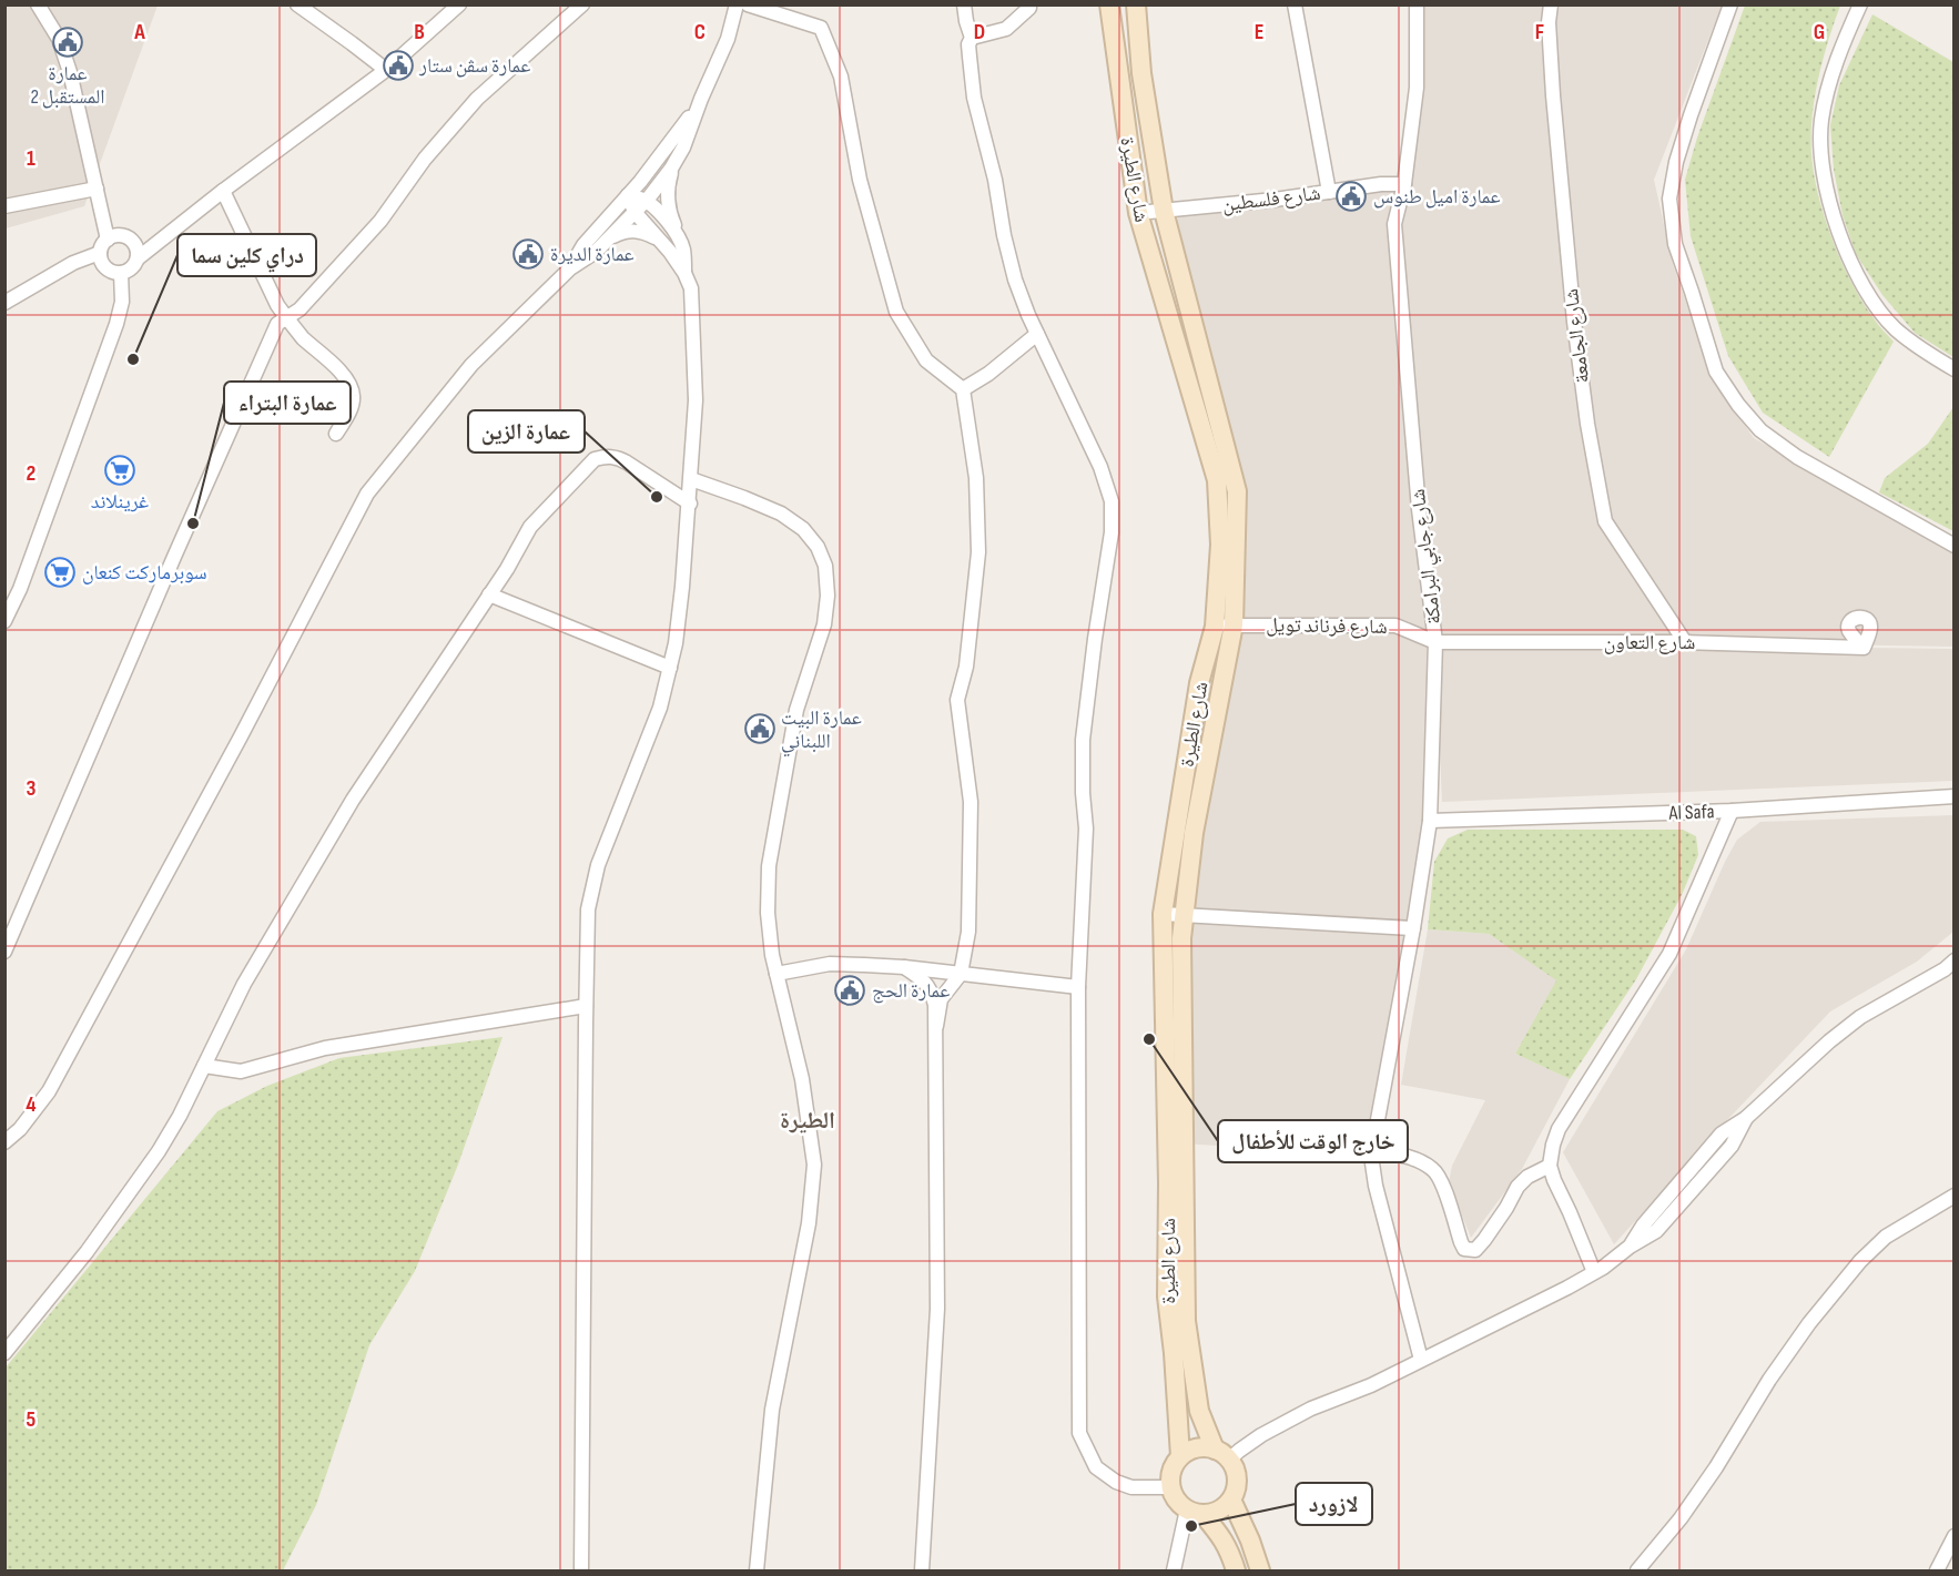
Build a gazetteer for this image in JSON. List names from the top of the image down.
{
  "streets": {
    "main road": ["شارع الطيرة"],
    "street": [
      "شارع فلسطين",
      "شارع الجامعة",
      "شارع جابي البرامكة",
      "شارع فرناند تويل",
      "شارع التعاون",
      "Al Safa"
    ]
  },
  "crossings": [
    ["شارع الطيرة", "شارع فلسطين"],
    ["شارع الطيرة", "شارع فرناند تويل"],
    ["شارع فلسطين", "شارع جابي البرامكة"],
    ["شارع الجامعة", "شارع التعاون"],
    ["شارع جابي البرامكة", "شارع فرناند تويل"],
    ["شارع جابي البرامكة", "شارع التعاون"],
    ["شارع جابي البرامكة", "Al Safa"],
    ["شارع فرناند تويل", "شارع التعاون"]
  ],
  "districts": ["الطيرة"],
  "places": {
    "public building": [
      "عمارة المستقبل 2",
      "عمارة سڤن ستار",
      "عمارة اميل طنوس",
      "عمارة الديرة",
      "عمارة البيت اللبناني",
      "عمارة الحج"
    ],
    "other": [
      "دراي كلين سما",
      "عمارة الزين",
      "عمارة البتراء",
      "خارج الوقت للأطفال",
      "لازورد"
    ],
    "supermarket": ["غرينلاند", "سوبرماركت كنعان"]
  },
  "grid": {
    "columns": [
      "A",
      "B",
      "C",
      "D",
      "E",
      "F",
      "G"
    ],
    "rows": [
      "1",
      "2",
      "3",
      "4",
      "5"
    ]
  }
}
